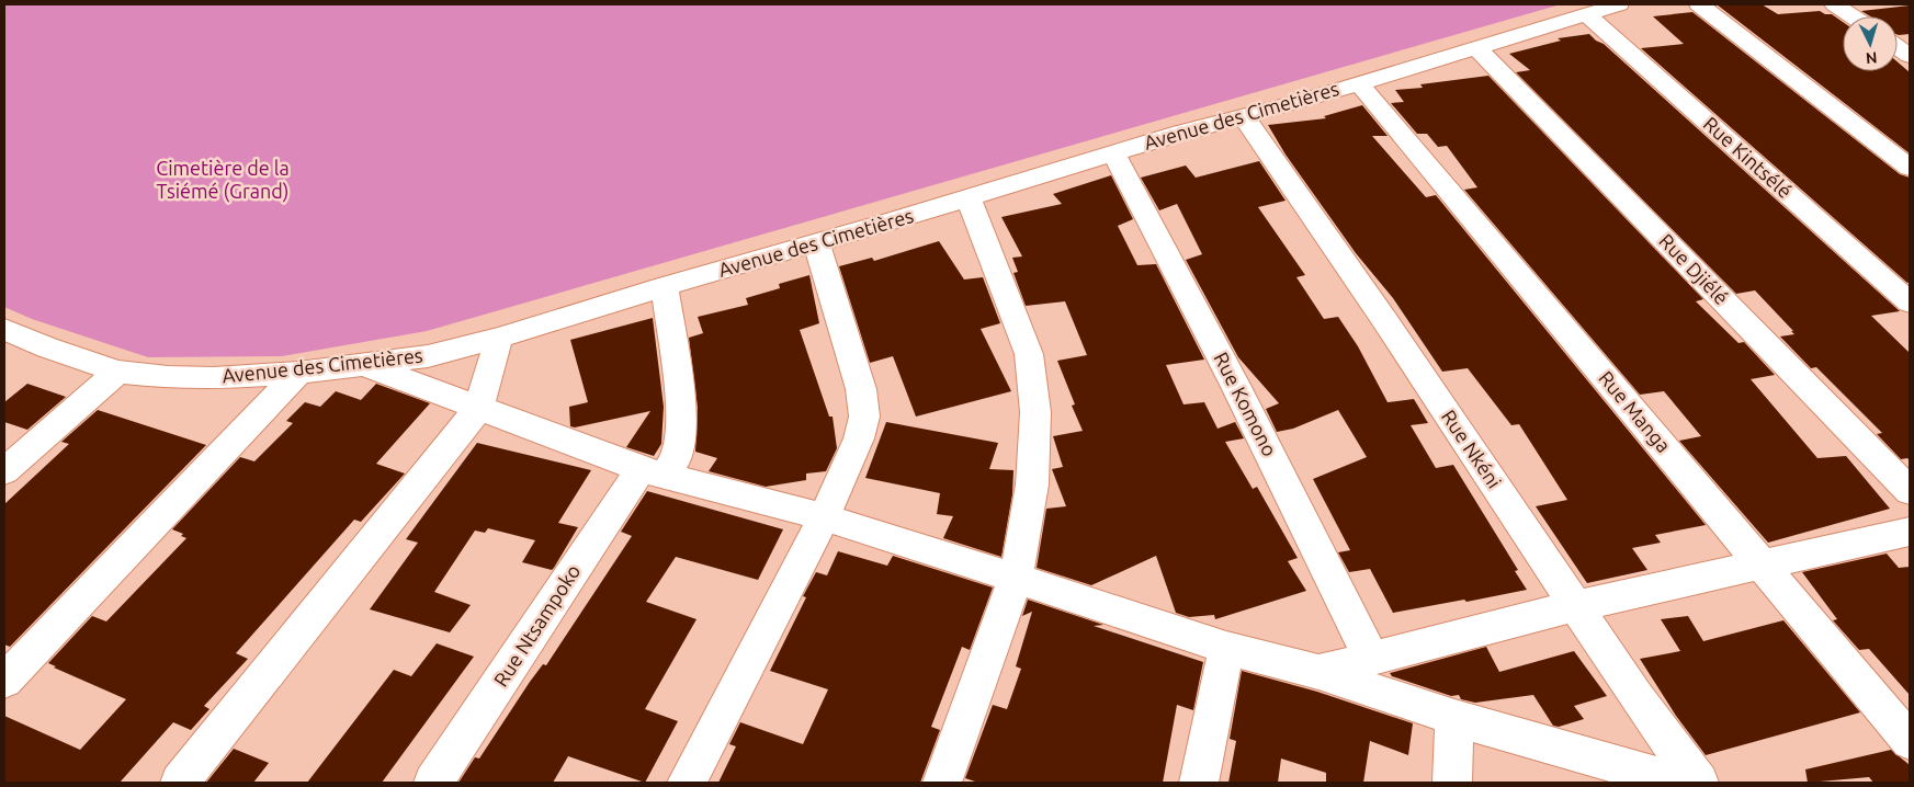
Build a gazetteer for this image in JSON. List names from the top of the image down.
{
  "streets": {
    "street": [
      "Avenue des Cimetières",
      "Rue Kintsélé",
      "Rue Djiélé",
      "Rue Komono",
      "Rue Manga",
      "Rue Nkéni",
      "Rue Ntsampoko"
    ]
  },
  "crossings": [
    ["Avenue des Cimetières", "Rue Kintsélé"],
    ["Avenue des Cimetières", "Rue Djiélé"],
    ["Avenue des Cimetières", "Rue Komono"],
    ["Avenue des Cimetières", "Rue Manga"],
    ["Avenue des Cimetières", "Rue Nkéni"],
    ["Avenue des Cimetières", "Rue Ntsampoko"]
  ],
  "parks": ["Cimetière de la Tsiémé (Grand)"],
  "north": "bottom"
}
